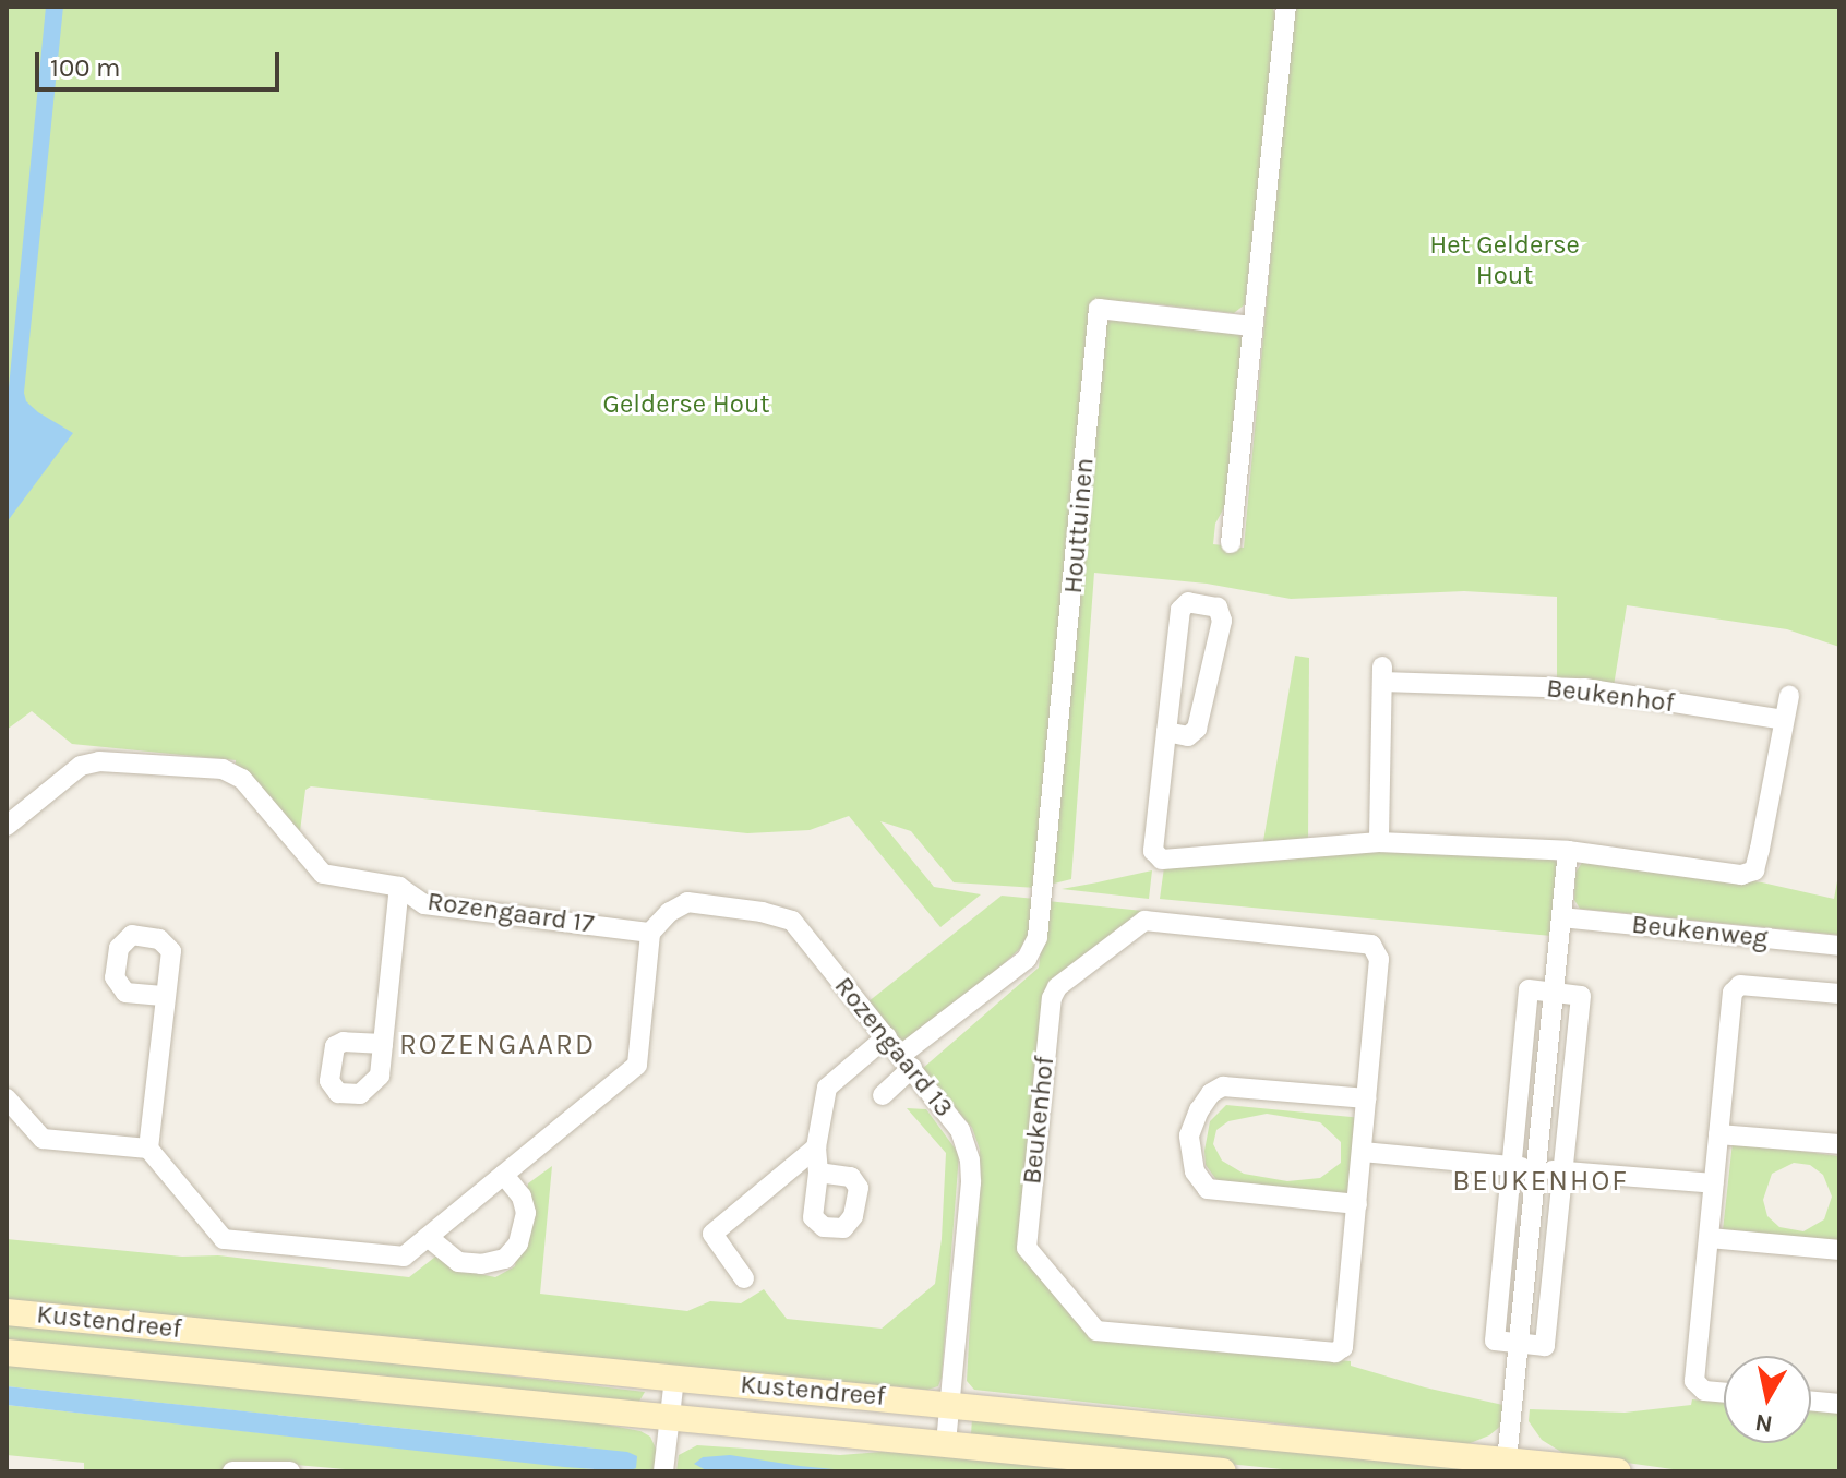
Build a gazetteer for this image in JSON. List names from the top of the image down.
{
  "streets": {
    "main road": ["Kustendreef"],
    "street": [
      "Houttuinen",
      "Beukenhof",
      "Rozengaard 17",
      "Beukenweg",
      "Rozengaard 13"
    ]
  },
  "crossings": [
    ["Houttuinen", "Rozengaard 13"],
    ["Rozengaard 17", "Rozengaard 13"],
    ["Rozengaard 13", "Kustendreef"]
  ],
  "districts": ["ROZENGAARD", "BEUKENHOF"],
  "parks": ["Het Gelderse Hout", "Gelderse Hout"],
  "scale_bar": "100 m",
  "north": "bottom"
}
